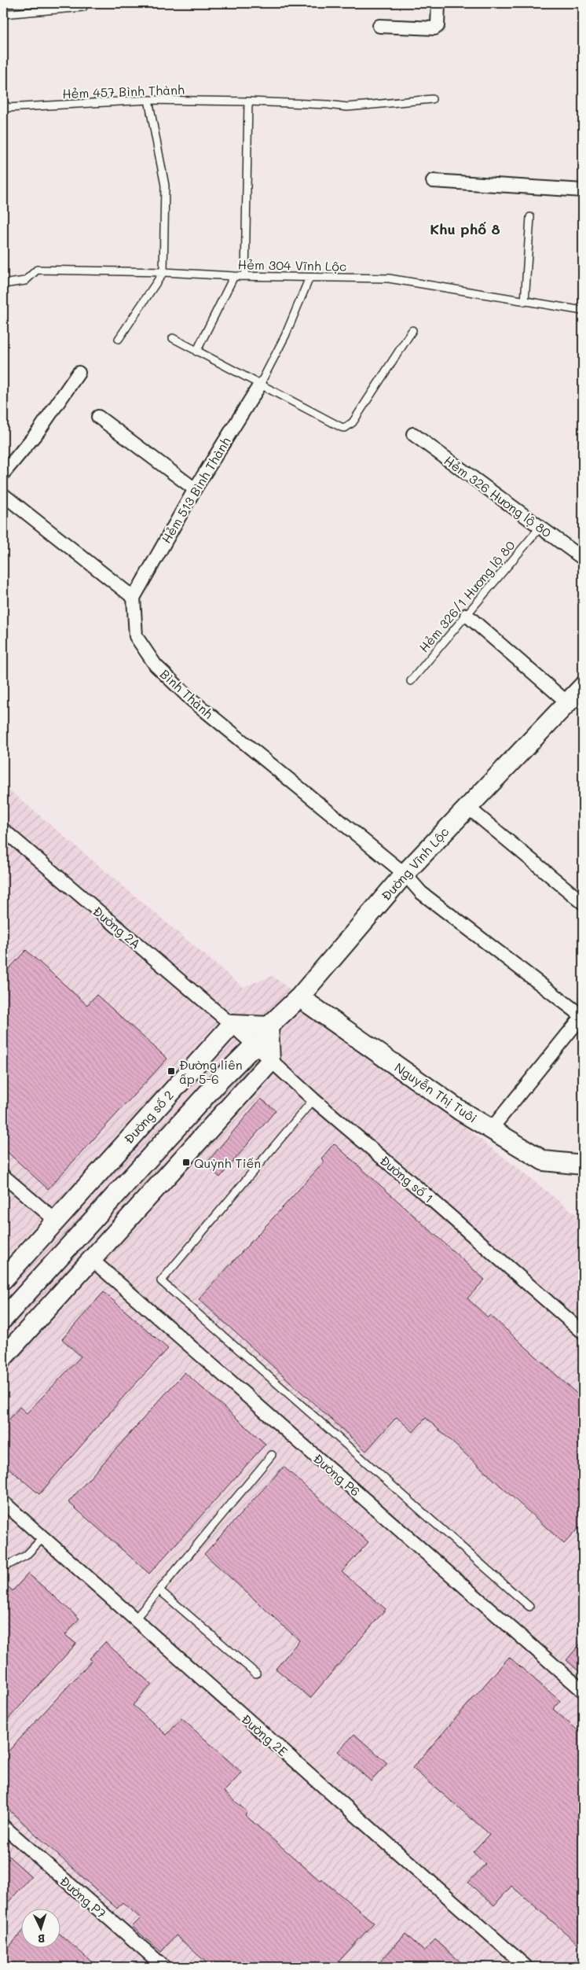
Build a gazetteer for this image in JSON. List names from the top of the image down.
{
  "streets": {
    "main road": ["Đường Vĩnh Lộc", "Nguyễn Thị Tuôi", "Đường số 2"],
    "street": [
      "Hẻm 513 Bình Thành",
      "Hẻm 326 Hương lộ 80",
      "Bình Thành",
      "Đường 2A",
      "Đường số 1",
      "Đường P6",
      "Đường 2E",
      "Đường P7"
    ],
    "lane": ["Hẻm 457 Bình Thành", "Hẻm 304 Vĩnh Lộc", "Hẻm 326/1 Hương lộ 80"]
  },
  "crossings": [
    ["Hẻm 513 Bình Thành", "Bình Thành"],
    ["Hẻm 326 Hương lộ 80", "Hẻm 326/1 Hương lộ 80"],
    ["Bình Thành", "Đường Vĩnh Lộc"],
    ["Đường Vĩnh Lộc", "Nguyễn Thị Tuôi"],
    ["Đường Vĩnh Lộc", "Đường số 1"],
    ["Đường 2A", "Đường số 2"],
    ["Đường 2A", "Đường số 1"],
    ["Đường số 2", "Đường số 1"]
  ],
  "districts": ["Khu phố 8"],
  "places": {
    "transit": ["Đường liên ấp 5-6", "Quỳnh Tiến"]
  },
  "north": "bottom"
}
